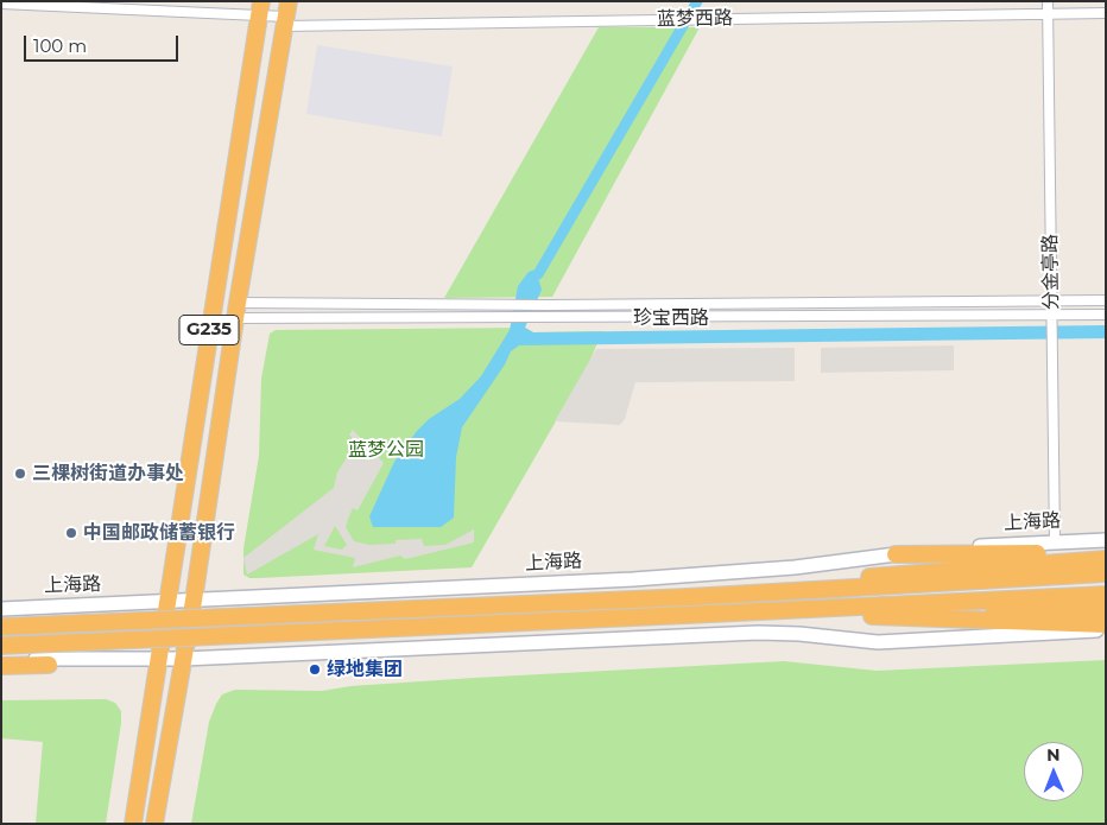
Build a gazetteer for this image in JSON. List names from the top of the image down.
{
  "streets": {
    "highway": ["G235", "上海路"],
    "street": ["蓝梦西路", "分金亭路", "珍宝西路"]
  },
  "crossings": [
    ["蓝梦西路", "分金亭路"],
    ["蓝梦西路", "G235"],
    ["分金亭路", "珍宝西路"],
    ["分金亭路", "上海路"],
    ["珍宝西路", "G235"],
    ["G235", "上海路"]
  ],
  "parks": ["蓝梦公园"],
  "places": ["三棵树街道办事处", "中国邮政储蓄银行", "绿地集团"],
  "scale_bar": "100 m",
  "north": "top"
}
